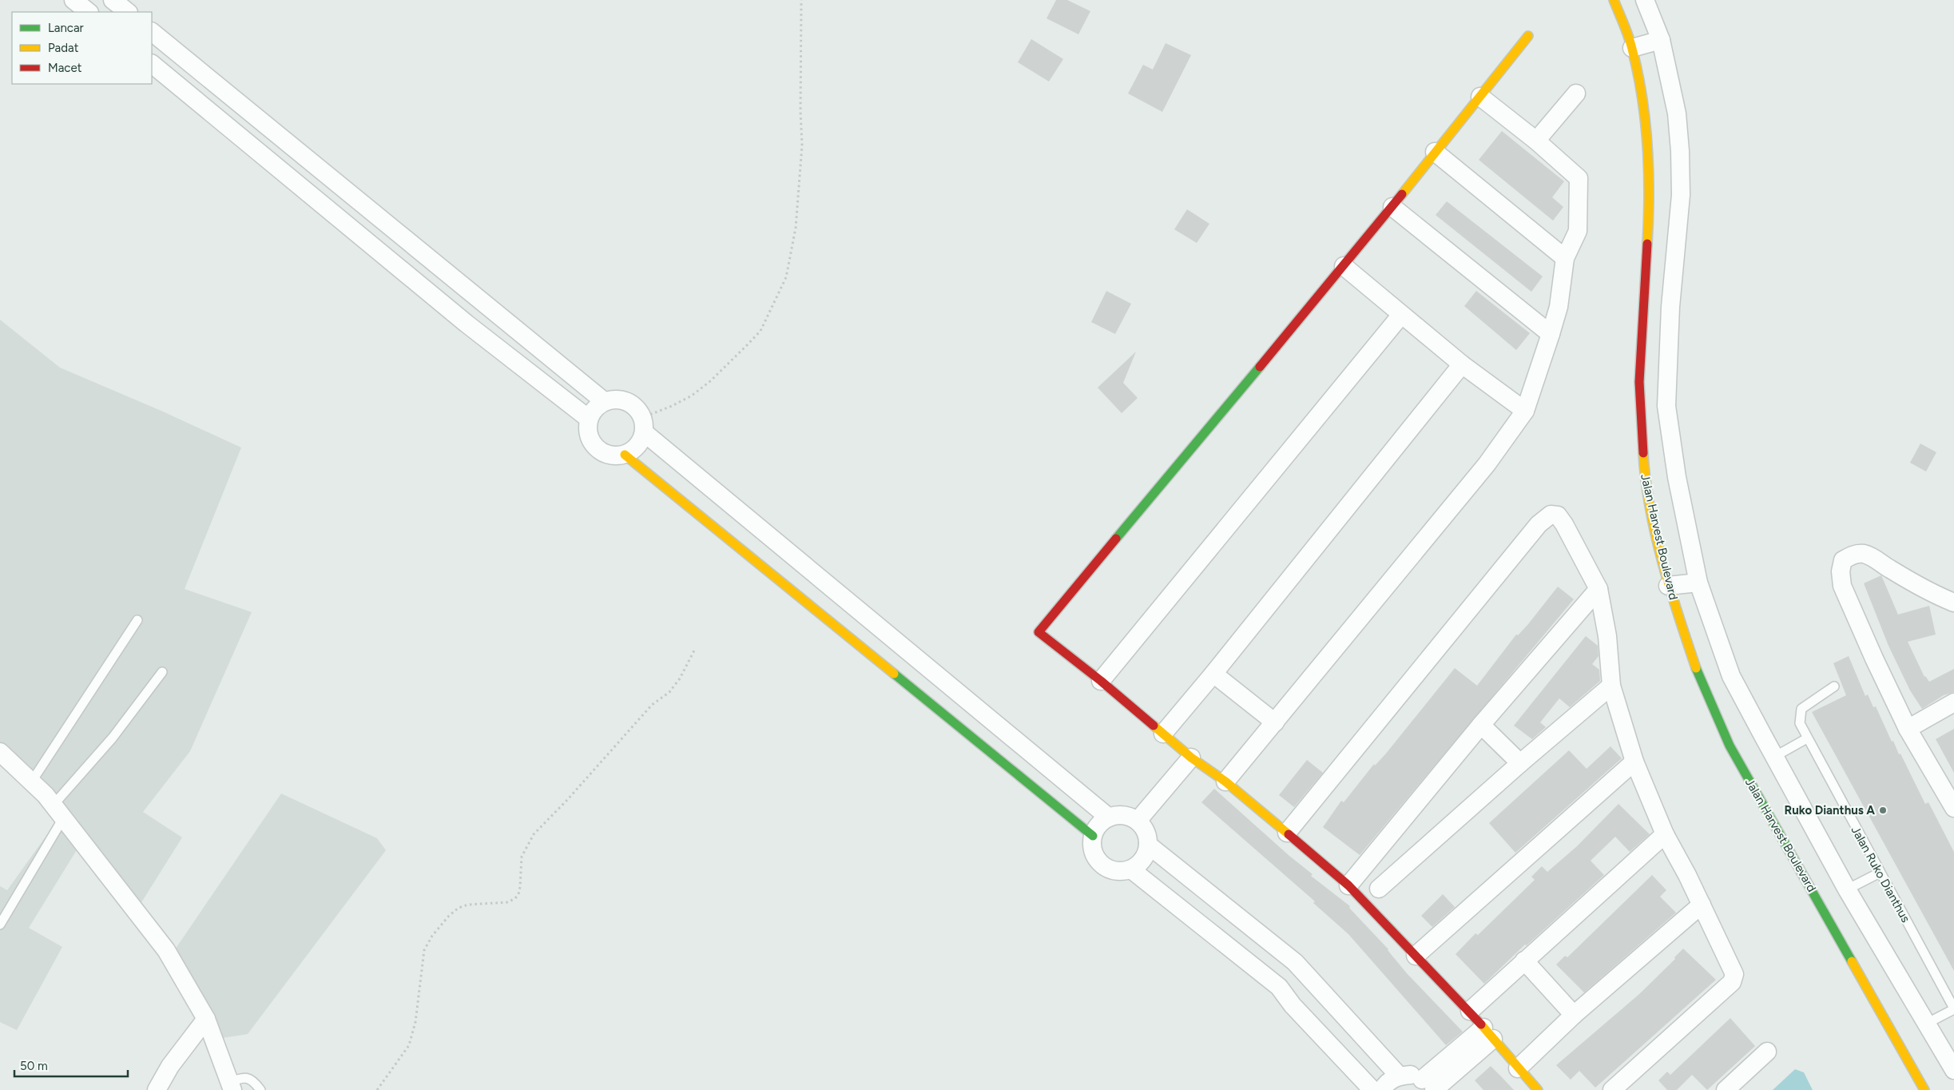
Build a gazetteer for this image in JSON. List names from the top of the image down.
{
  "streets": {
    "street": ["Jalan Harvest Boulevard"],
    "lane": ["Jalan Ruko Dianthus"]
  },
  "places": ["Ruko Dianthus A"],
  "legend": ["Lancar", "Padat", "Macet"],
  "scale_bar": "50 m"
}
